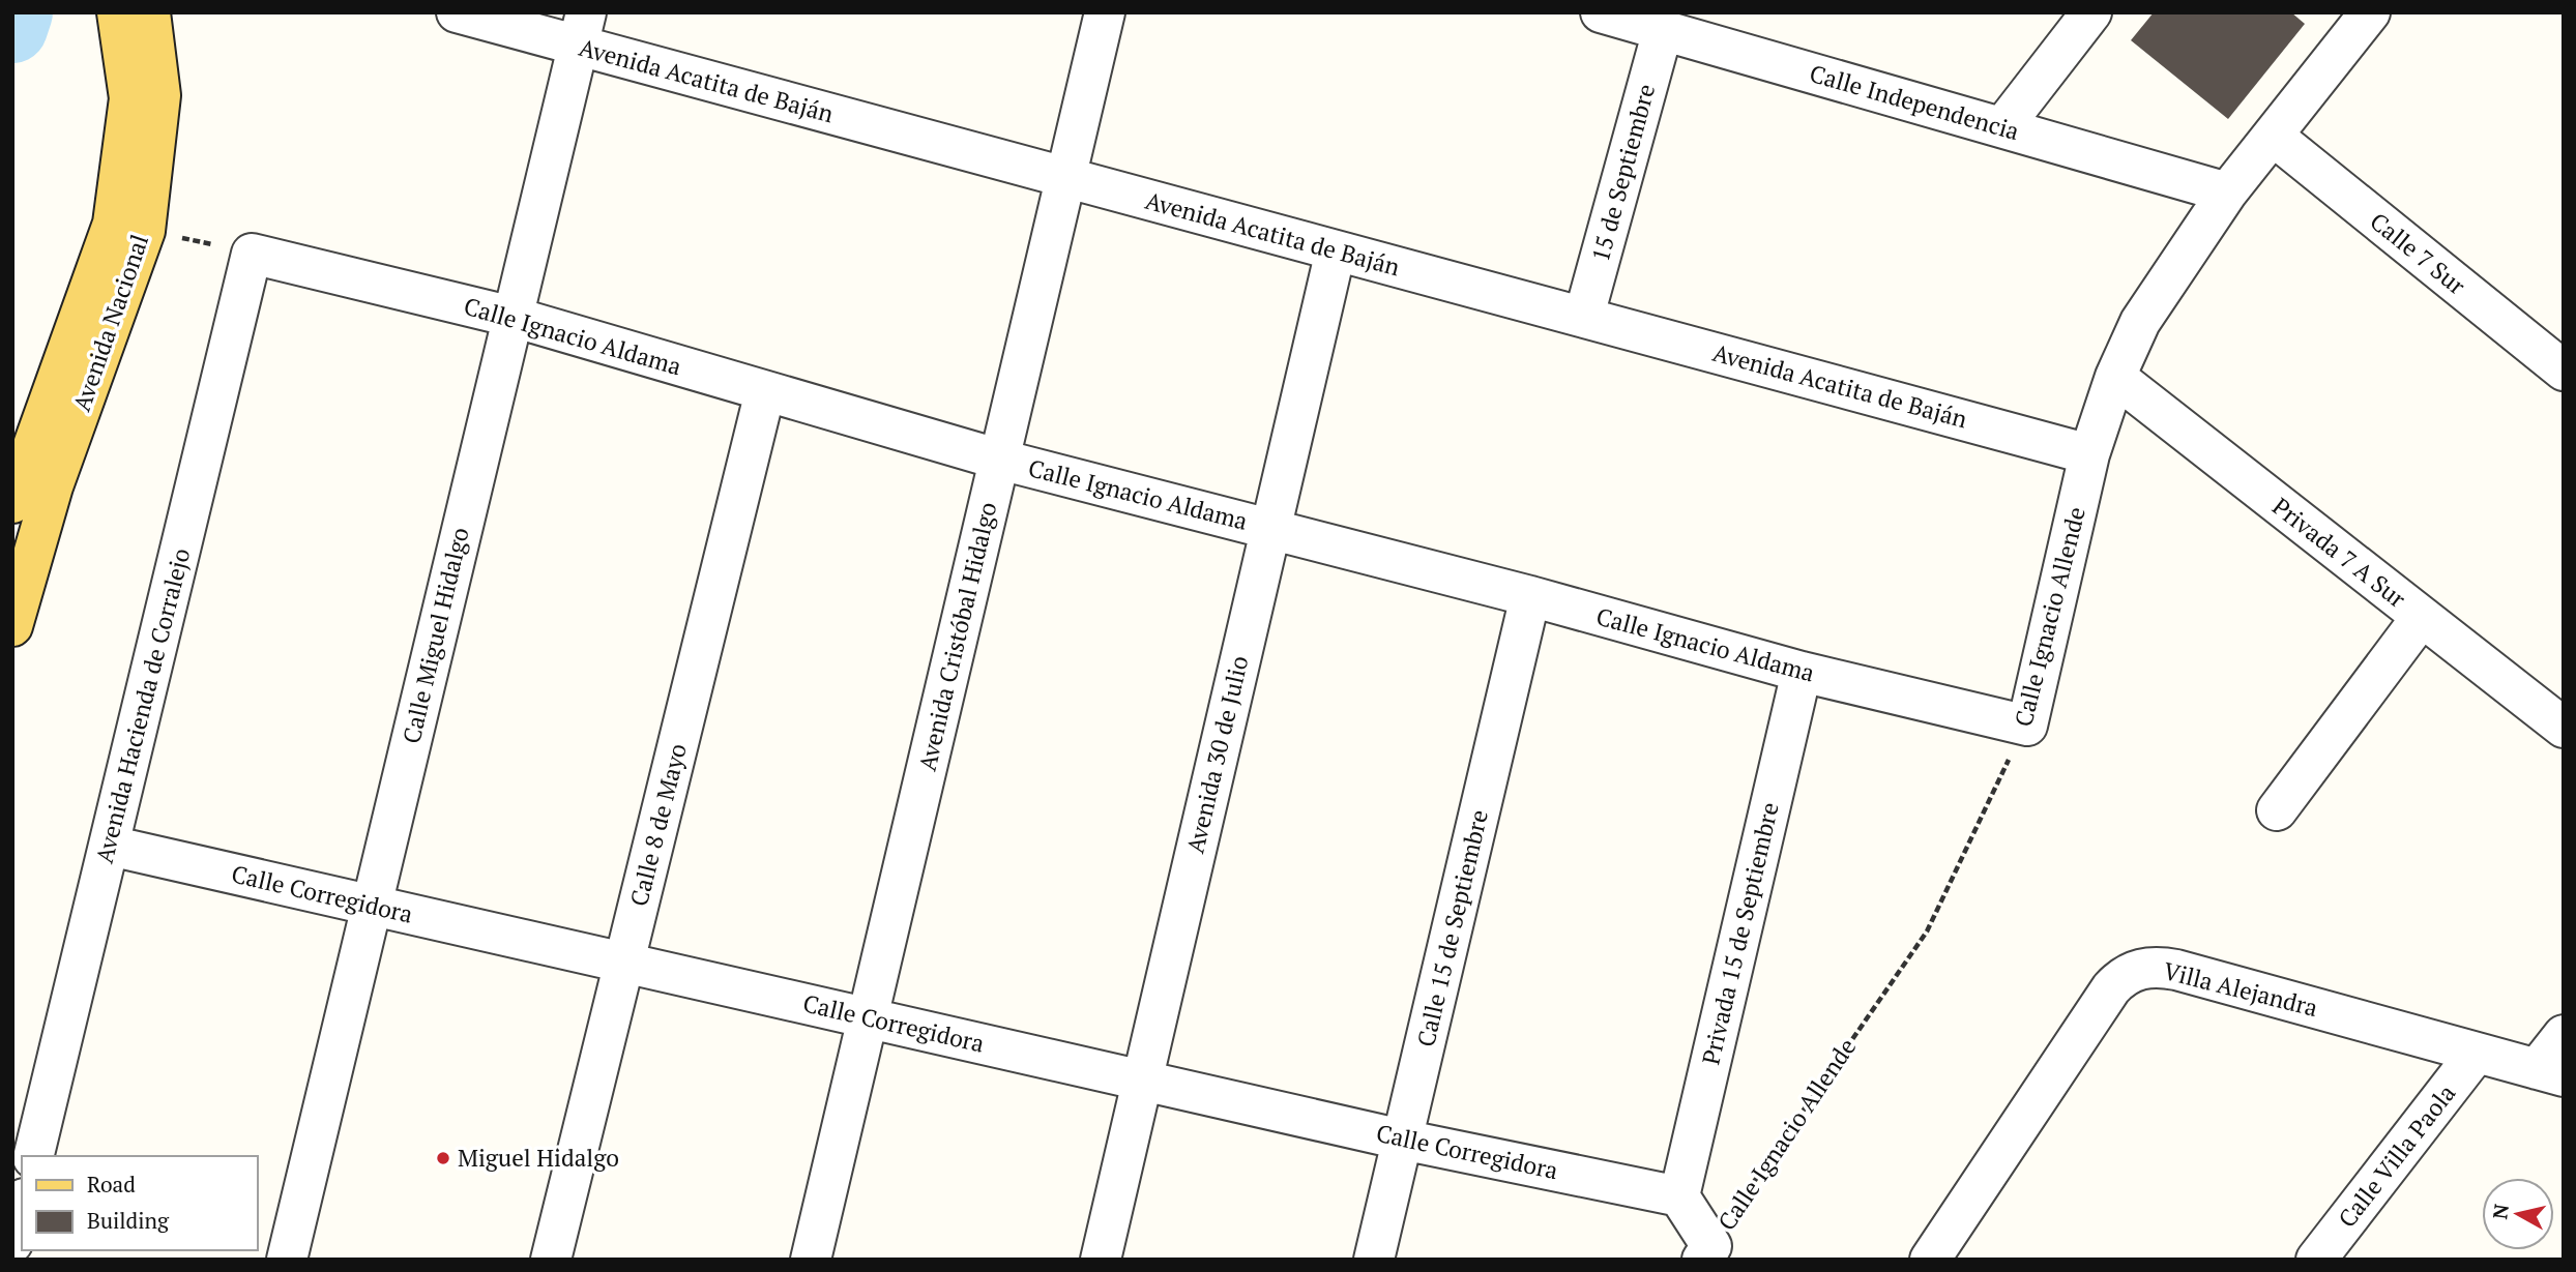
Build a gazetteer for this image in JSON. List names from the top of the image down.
{
  "streets": {
    "main road": ["Avenida Nacional"],
    "street": [
      "Avenida Acatita de Baján",
      "Calle Independencia",
      "15 de Septiembre",
      "Calle 7 Sur",
      "Calle Ignacio Aldama",
      "Privada 7 A Sur",
      "Calle Ignacio Allende",
      "Calle Miguel Hidalgo",
      "Avenida Cristóbal Hidalgo",
      "Avenida Hacienda de Corralejo",
      "Avenida 30 de Julio",
      "Calle 8 de Mayo",
      "Calle Corregidora",
      "Calle 15 de Septiembre",
      "Privada 15 de Septiembre",
      "Villa Alejandra",
      "Calle Villa Paola"
    ]
  },
  "crossings": [
    ["Avenida Acatita de Baján", "15 de Septiembre"],
    ["Avenida Acatita de Baján", "Calle Ignacio Allende"],
    ["Avenida Acatita de Baján", "Calle Miguel Hidalgo"],
    ["Avenida Acatita de Baján", "Avenida Cristóbal Hidalgo"],
    ["Avenida Acatita de Baján", "Avenida 30 de Julio"],
    ["Calle Independencia", "15 de Septiembre"],
    ["Calle Independencia", "Calle Ignacio Allende"],
    ["Calle 7 Sur", "Calle Ignacio Allende"],
    ["Calle Ignacio Aldama", "Calle Ignacio Allende"],
    ["Calle Ignacio Aldama", "Calle Miguel Hidalgo"],
    ["Calle Ignacio Aldama", "Avenida Cristóbal Hidalgo"],
    ["Calle Ignacio Aldama", "Avenida Hacienda de Corralejo"],
    ["Calle Ignacio Aldama", "Avenida 30 de Julio"],
    ["Calle Ignacio Aldama", "Calle 8 de Mayo"],
    ["Calle Ignacio Aldama", "Calle 15 de Septiembre"],
    ["Calle Ignacio Aldama", "Privada 15 de Septiembre"],
    ["Privada 7 A Sur", "Calle Ignacio Allende"],
    ["Calle Miguel Hidalgo", "Calle Corregidora"],
    ["Avenida Cristóbal Hidalgo", "Calle Corregidora"],
    ["Avenida Hacienda de Corralejo", "Calle Corregidora"],
    ["Avenida 30 de Julio", "Calle Corregidora"],
    ["Calle 8 de Mayo", "Calle Corregidora"],
    ["Calle Corregidora", "Calle 15 de Septiembre"],
    ["Calle Corregidora", "Privada 15 de Septiembre"],
    ["Villa Alejandra", "Calle Villa Paola"]
  ],
  "places": ["Miguel Hidalgo"],
  "legend": ["Road", "Building"],
  "north": "left"
}
